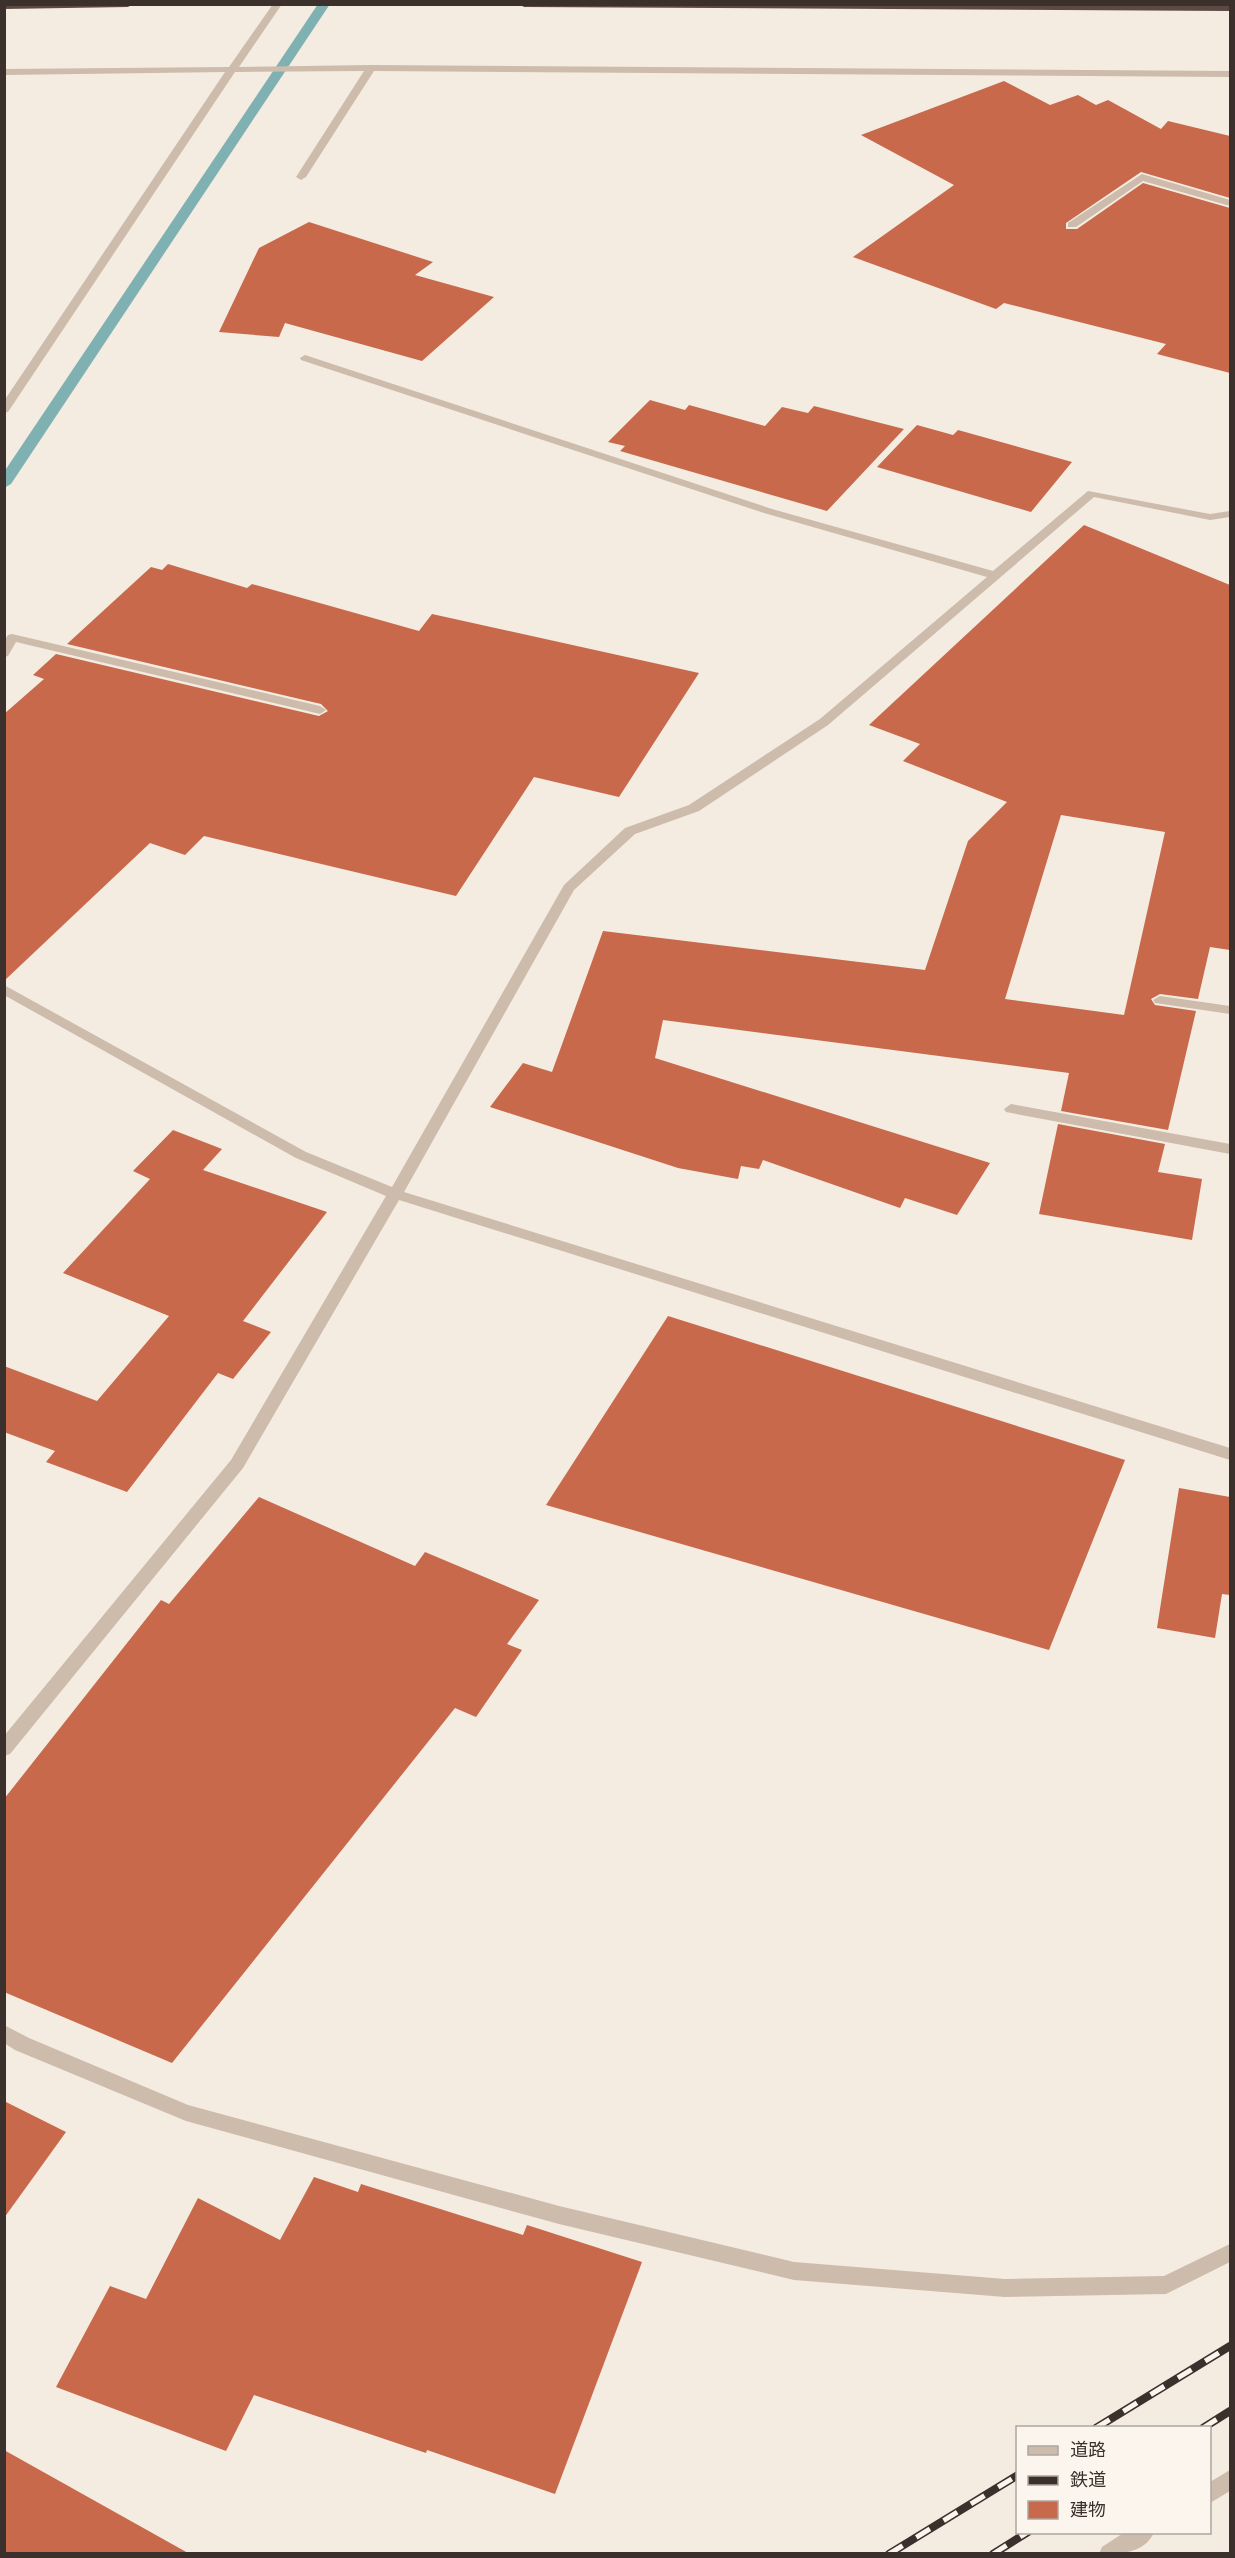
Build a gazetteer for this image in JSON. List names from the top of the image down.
{
  "legend": ["道路", "鉄道", "建物"]
}
